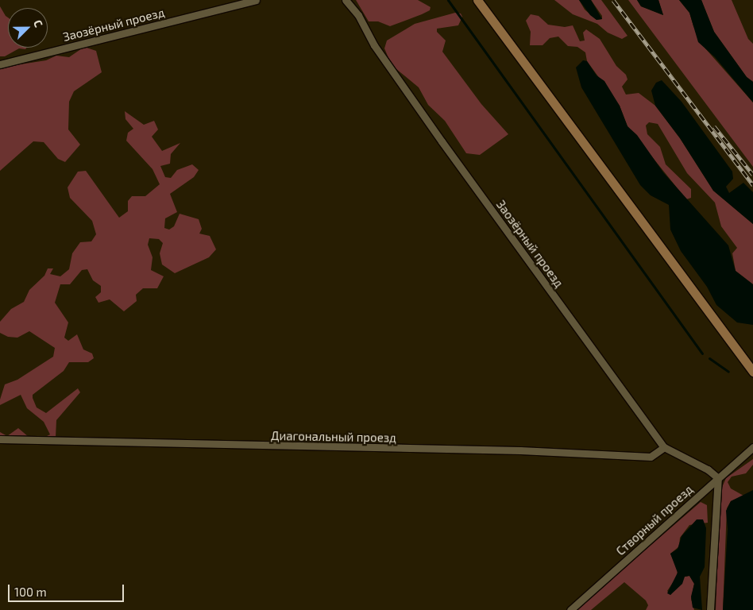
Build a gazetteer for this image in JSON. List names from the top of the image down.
{
  "streets": {
    "street": ["Заозёрный проезд", "Диагональный проезд", "Створный проезд"]
  },
  "crossings": [
    ["Заозёрный проезд", "Диагональный проезд"],
    ["Заозёрный проезд", "Створный проезд"]
  ],
  "scale_bar": "100 m",
  "north": "top right"
}
